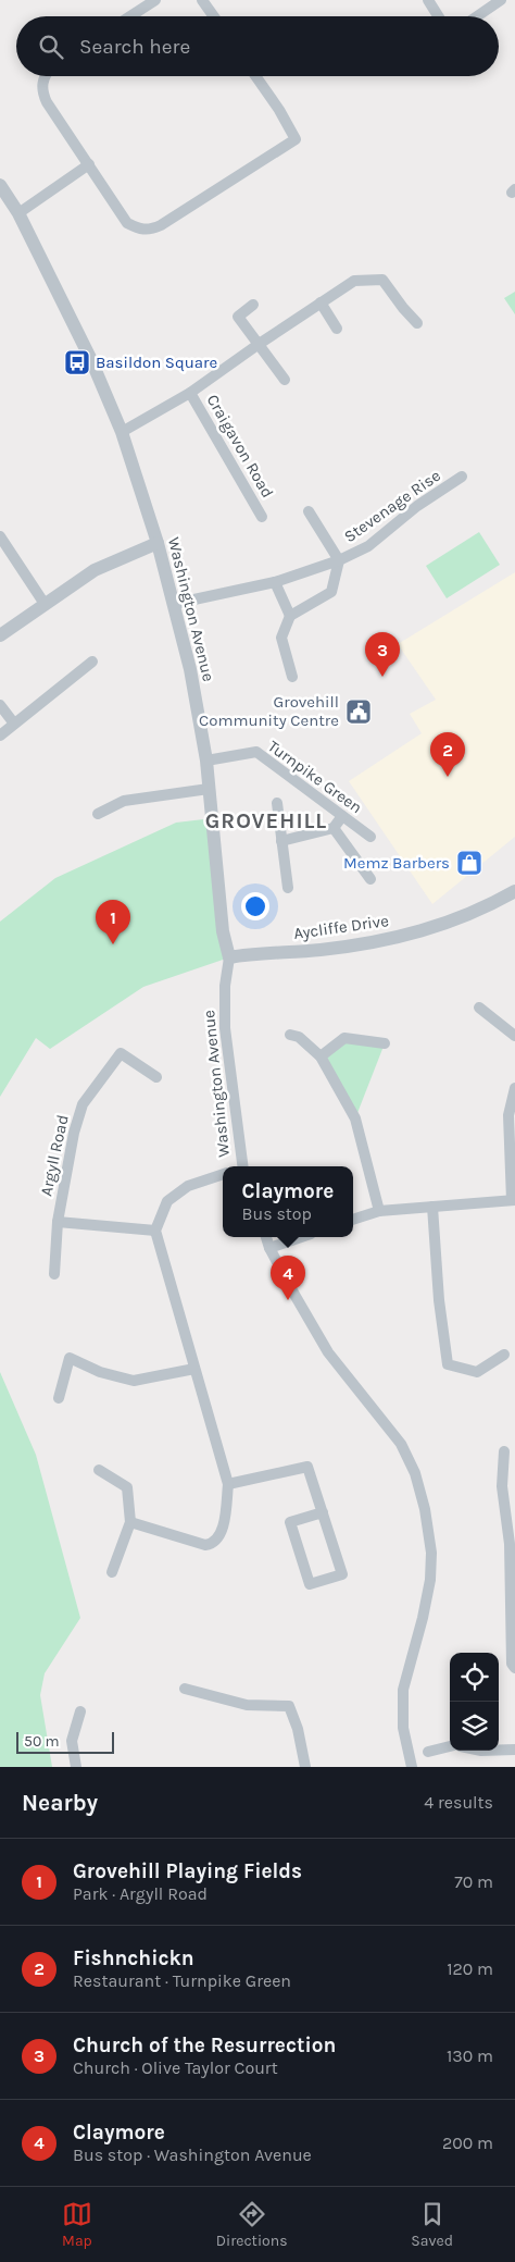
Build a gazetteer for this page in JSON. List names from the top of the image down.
{
  "streets": {
    "street": [
      "Craigavon Road",
      "Stevenage Rise",
      "Washington Avenue",
      "Turnpike Green",
      "Aycliffe Drive",
      "Argyll Road"
    ]
  },
  "crossings": [
    ["Craigavon Road", "Washington Avenue"],
    ["Stevenage Rise", "Washington Avenue"],
    ["Washington Avenue", "Turnpike Green"],
    ["Washington Avenue", "Aycliffe Drive"]
  ],
  "districts": ["GROVEHILL"],
  "places": {
    "bus stop": ["Basildon Square"],
    "public building": ["Grovehill Community Centre"],
    "shop": ["Memz Barbers"]
  },
  "scale_bar": "50 m",
  "page": {
    "search": "Search here",
    "pins": [
      "3",
      "2",
      "1",
      "4"
    ],
    "popup": ["Claymore", "Bus stop"],
    "scale": "50 m",
    "heading": ["Nearby", "4 results"],
    "list": [
      {
        "mark": "1",
        "name": "Grovehill Playing Fields",
        "note": "Park · Argyll Road",
        "value": "70 m"
      },
      {
        "mark": "2",
        "name": "Fishnchickn",
        "note": "Restaurant · Turnpike Green",
        "value": "120 m"
      },
      {
        "mark": "3",
        "name": "Church of the Resurrection",
        "note": "Church · Olive Taylor Court",
        "value": "130 m"
      },
      {
        "mark": "4",
        "name": "Claymore",
        "note": "Bus stop · Washington Avenue",
        "value": "200 m"
      }
    ],
    "nav": ["Map", "Directions", "Saved"]
  }
}
